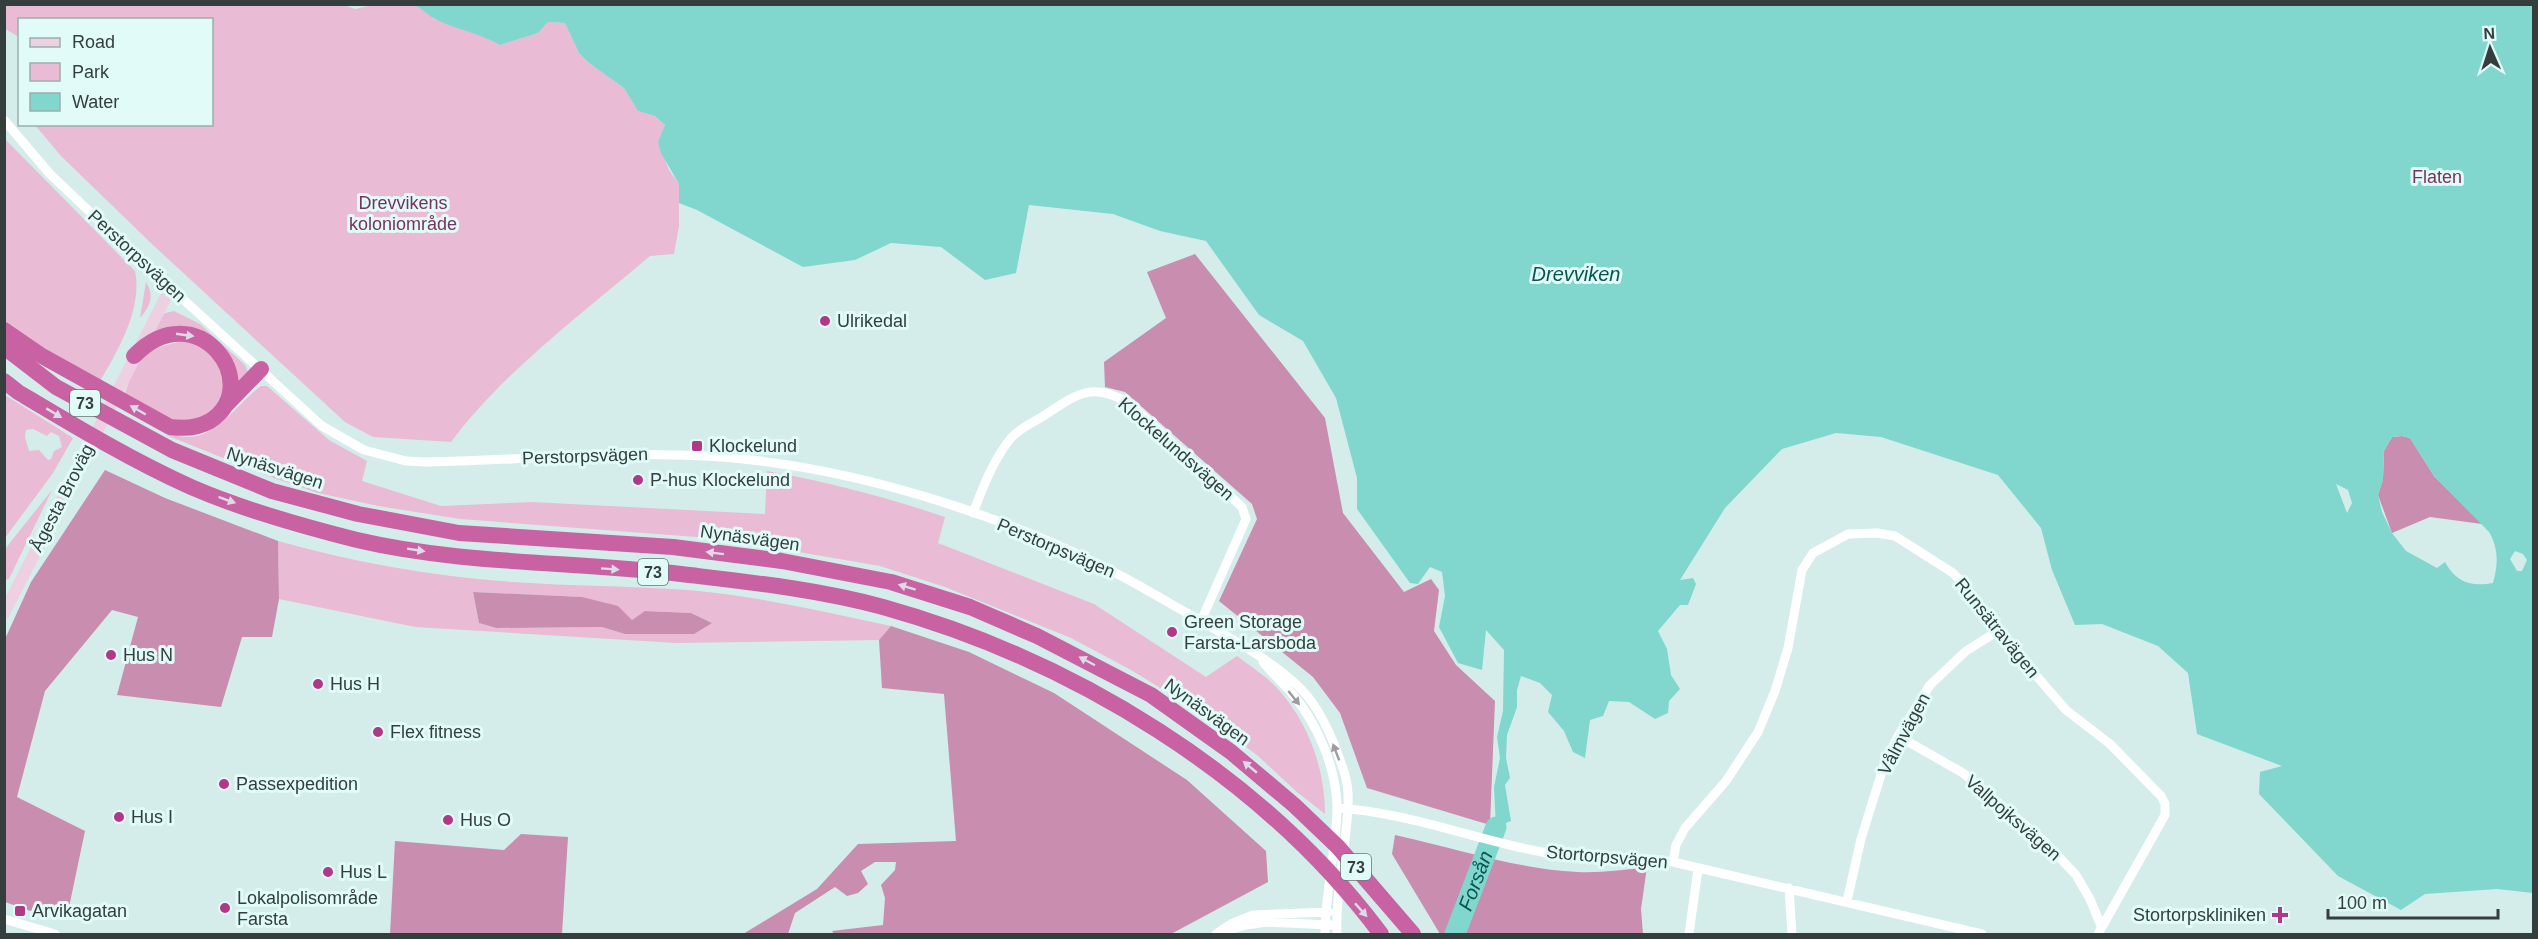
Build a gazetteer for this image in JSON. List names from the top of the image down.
{
  "streets": {
    "highway": ["73", "Nynäsvägen"],
    "main road": ["Ågesta Broväg"],
    "street": [
      "Perstorpsvägen",
      "Klockelundsvägen",
      "Runsätravägen",
      "Vålmvägen",
      "Vallpojksvägen",
      "Stortorpsvägen"
    ]
  },
  "crossings": [
    ["Perstorpsvägen", "Klockelundsvägen"],
    ["Perstorpsvägen", "Ågesta Broväg"],
    ["Perstorpsvägen", "Stortorpsvägen"],
    ["Runsätravägen", "Vålmvägen"],
    ["Runsätravägen", "Vallpojksvägen"],
    ["Runsätravägen", "Stortorpsvägen"],
    ["Vålmvägen", "Vallpojksvägen"],
    ["Vålmvägen", "Stortorpsvägen"]
  ],
  "water": ["Drevviken", "Forsån"],
  "parks": ["Flaten", "Drevvikens koloniområde"],
  "places": {
    "other": [
      "Ulrikedal",
      "P-hus Klockelund",
      "Green Storage Farsta-Larsboda",
      "Hus N",
      "Hus H",
      "Flex fitness",
      "Passexpedition",
      "Hus I",
      "Hus O",
      "Hus L",
      "Lokalpolisområde Farsta"
    ],
    "transit": ["Klockelund", "Arvikagatan"],
    "health": ["Stortorpskliniken"]
  },
  "legend": ["Road", "Park", "Water"],
  "scale_bar": "100 m",
  "north": "top"
}
